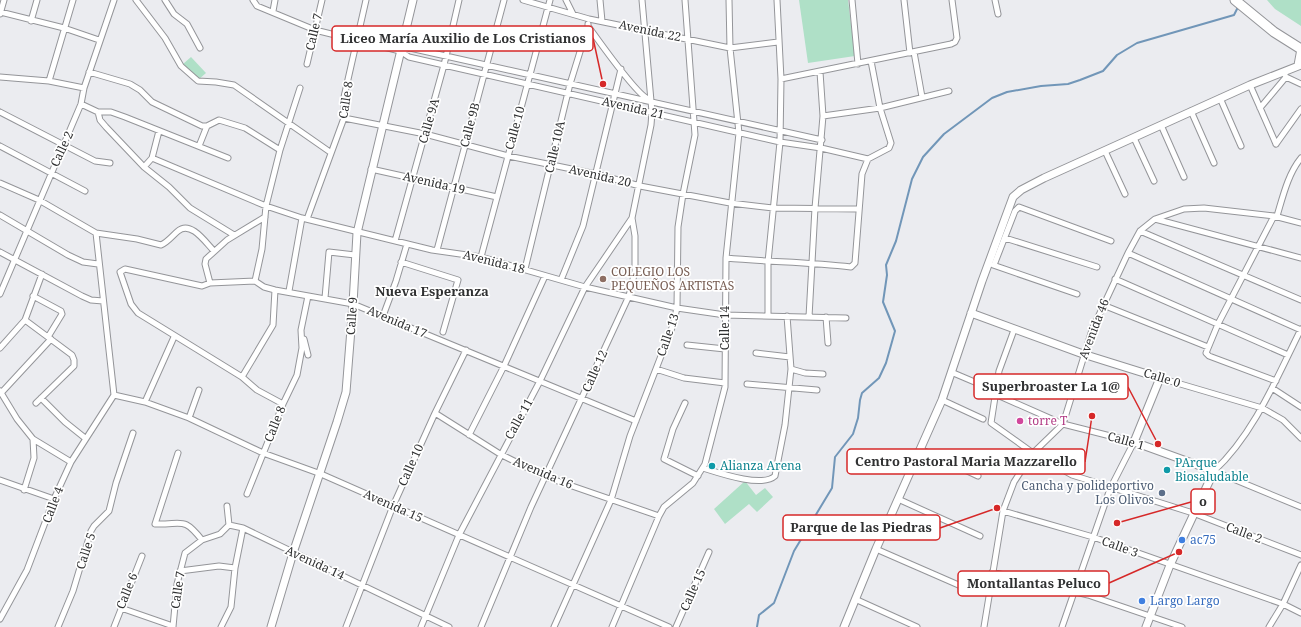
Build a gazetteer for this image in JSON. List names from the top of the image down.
{
  "streets": {
    "street": [
      "Avenida 22",
      "Calle 7",
      "Calle 8",
      "Avenida 21",
      "Calle 9A",
      "Calle 9B",
      "Calle 10",
      "Calle 10A",
      "Calle 2",
      "Avenida 20",
      "Avenida 19",
      "Avenida 18",
      "Calle 9",
      "Avenida 17",
      "Calle 14",
      "Avenida 46",
      "Calle 13",
      "Calle 12",
      "Calle 0",
      "Calle 11",
      "Calle 1",
      "Avenida 16",
      "Calle 4",
      "Avenida 15",
      "Calle 3",
      "Calle 5",
      "Avenida 14",
      "Calle 15",
      "Calle 6"
    ]
  },
  "crossings": [
    ["Avenida 22", "Calle 10"],
    ["Avenida 22", "Calle 10A"],
    ["Avenida 22", "Calle 14"],
    ["Avenida 22", "Calle 13"],
    ["Calle 7", "Avenida 21"],
    ["Calle 8", "Avenida 21"],
    ["Calle 8", "Avenida 20"],
    ["Calle 8", "Avenida 18"],
    ["Calle 8", "Avenida 17"],
    ["Calle 8", "Avenida 15"],
    ["Avenida 21", "Calle 9A"],
    ["Avenida 21", "Calle 9B"],
    ["Avenida 21", "Calle 10"],
    ["Avenida 21", "Calle 10A"],
    ["Avenida 21", "Calle 9"],
    ["Avenida 21", "Calle 14"],
    ["Avenida 21", "Calle 13"],
    ["Avenida 21", "Calle 12"],
    ["Calle 9A", "Avenida 20"],
    ["Calle 9A", "Avenida 19"],
    ["Calle 9A", "Avenida 18"],
    ["Calle 9B", "Avenida 20"],
    ["Calle 9B", "Avenida 19"],
    ["Calle 9B", "Avenida 18"],
    ["Calle 10", "Avenida 20"],
    ["Calle 10", "Avenida 19"],
    ["Calle 10", "Avenida 18"],
    ["Calle 10", "Avenida 17"],
    ["Calle 10", "Avenida 16"],
    ["Calle 10", "Avenida 15"],
    ["Calle 10", "Avenida 14"],
    ["Calle 10A", "Avenida 20"],
    ["Calle 10A", "Avenida 18"],
    ["Calle 2", "Avenida 46"],
    ["Calle 2", "Calle 1"],
    ["Avenida 20", "Calle 9"],
    ["Avenida 20", "Calle 14"],
    ["Avenida 20", "Calle 13"],
    ["Avenida 20", "Calle 12"],
    ["Avenida 19", "Calle 9"],
    ["Avenida 18", "Calle 9"],
    ["Avenida 18", "Calle 14"],
    ["Avenida 18", "Calle 13"],
    ["Avenida 18", "Calle 12"],
    ["Avenida 18", "Calle 11"],
    ["Calle 9", "Avenida 17"],
    ["Calle 9", "Avenida 15"],
    ["Calle 9", "Avenida 14"],
    ["Avenida 17", "Calle 13"],
    ["Avenida 17", "Calle 12"],
    ["Avenida 17", "Calle 11"],
    ["Calle 14", "Avenida 16"],
    ["Calle 14", "Avenida 15"],
    ["Avenida 46", "Calle 0"],
    ["Avenida 46", "Calle 1"],
    ["Avenida 46", "Calle 3"],
    ["Calle 13", "Avenida 16"],
    ["Calle 13", "Avenida 15"],
    ["Calle 12", "Calle 11"],
    ["Calle 12", "Avenida 16"],
    ["Calle 12", "Avenida 15"],
    ["Calle 11", "Avenida 16"],
    ["Calle 11", "Avenida 15"],
    ["Calle 11", "Avenida 14"],
    ["Calle 4", "Avenida 15"]
  ],
  "districts": ["Nueva Esperanza"],
  "places": [
    "Liceo María Auxilio de Los Cristianos",
    "COLEGIO LOS PEQUEÑOS ARTISTAS",
    "Centro Pastoral Maria Mazzarello",
    "torre T",
    "Superbroaster La 1@",
    "Alianza Arena",
    "PArque Biosaludable",
    "Cancha y polideportivo Los Olivos",
    "Parque de las Piedras",
    "o",
    "ac75",
    "Montallantas Peluco",
    "Largo Largo"
  ]
}
